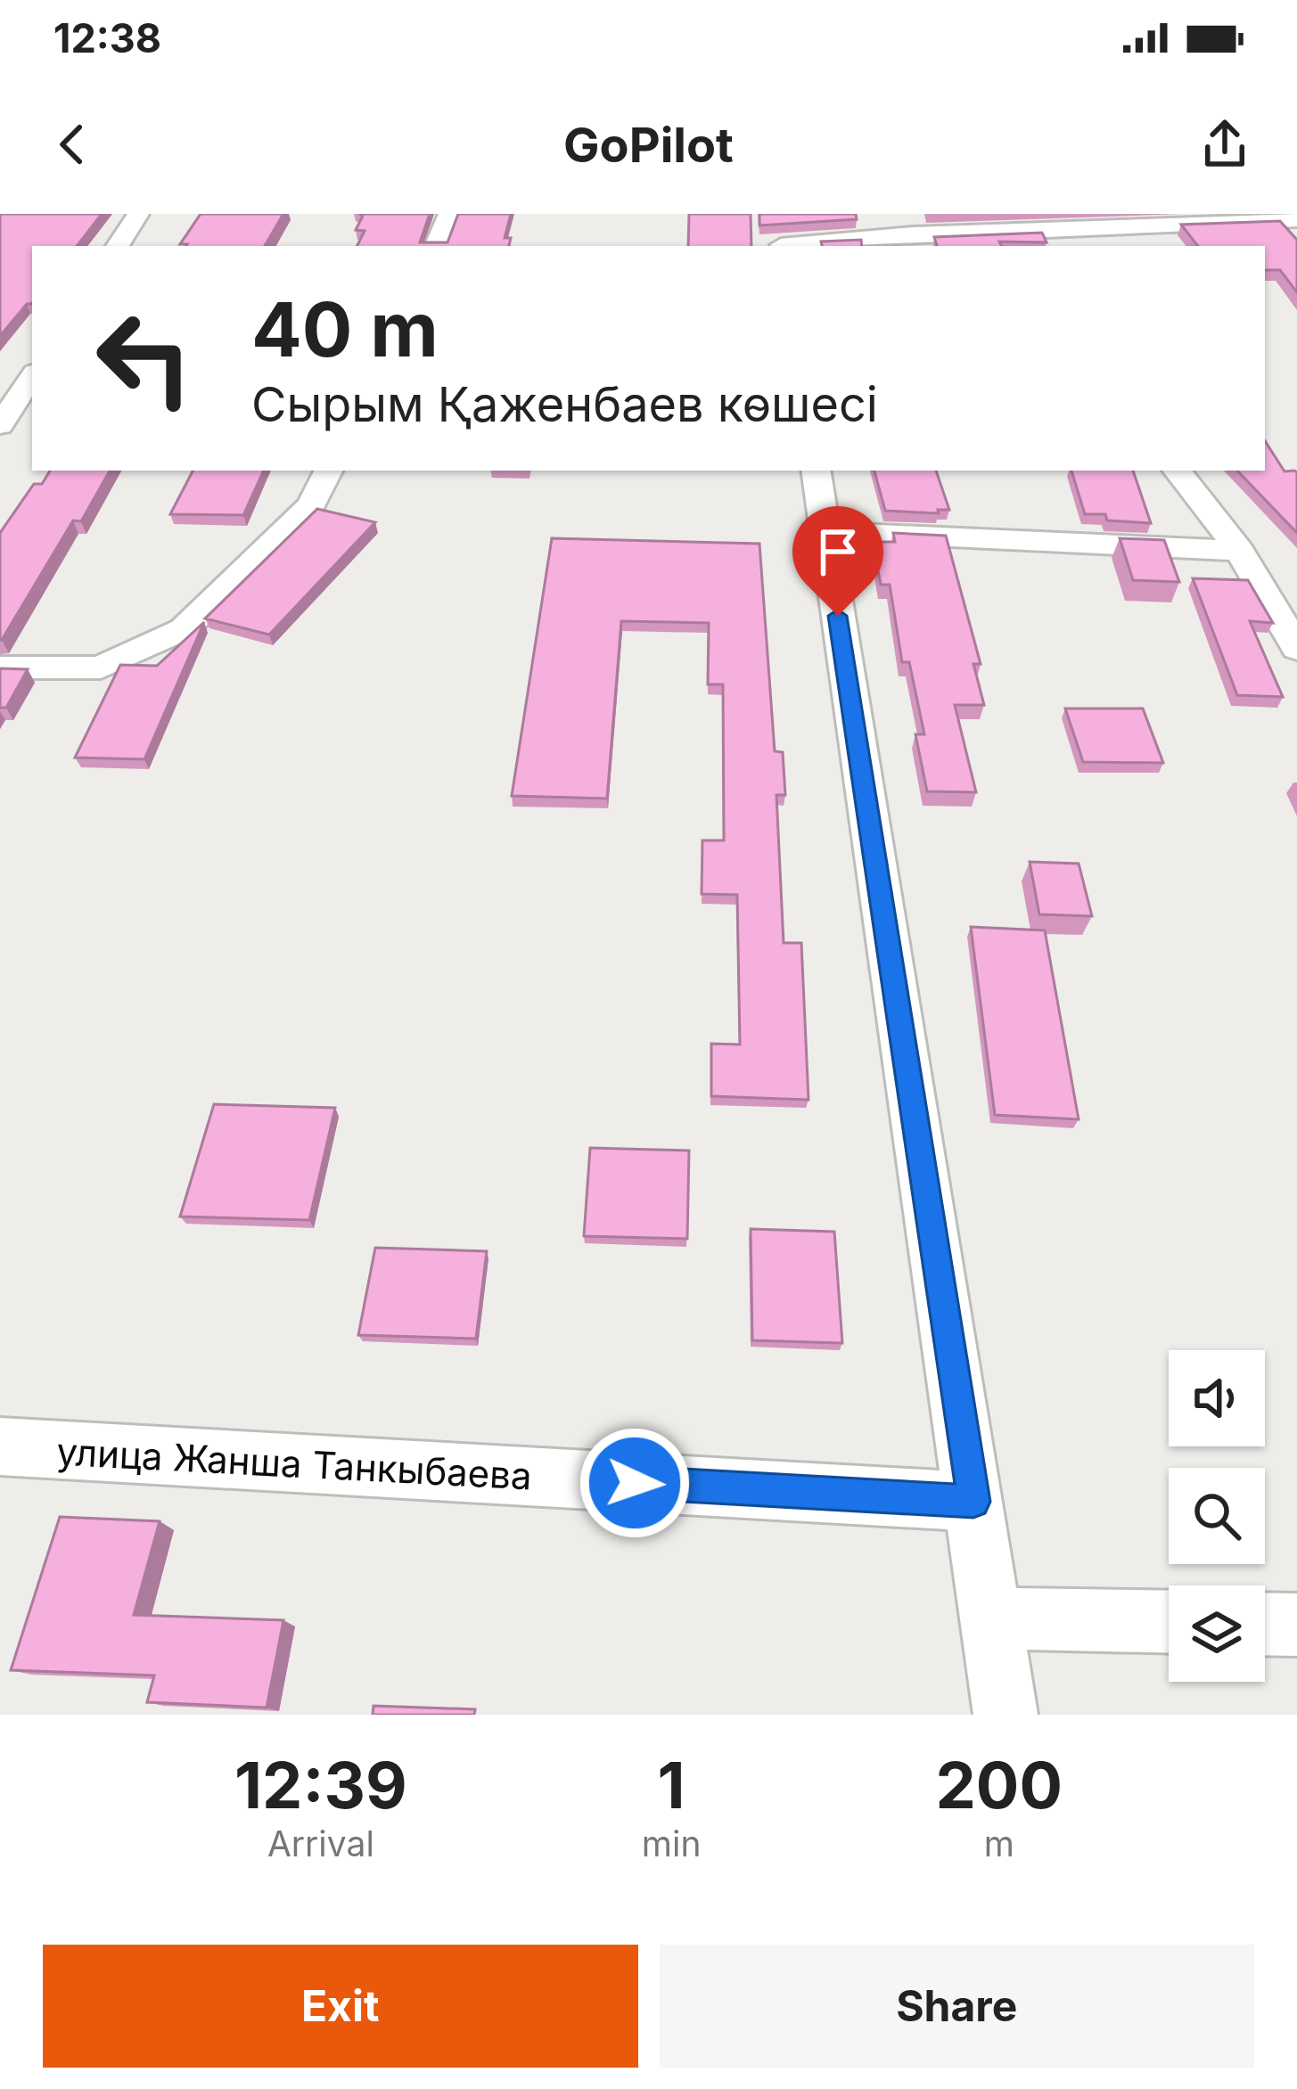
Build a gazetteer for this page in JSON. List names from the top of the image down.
{
  "streets": {
    "street": ["улица Жанша Танкыбаева"]
  },
  "page": {
    "status": "12:38",
    "header": "GoPilot",
    "turn": ["40 m", "Сырым Қаженбаев көшесі"],
    "eta": [
      "12:39",
      "Arrival",
      "1",
      "min",
      "200",
      "m"
    ],
    "buttons": ["Exit", "Share"]
  }
}
